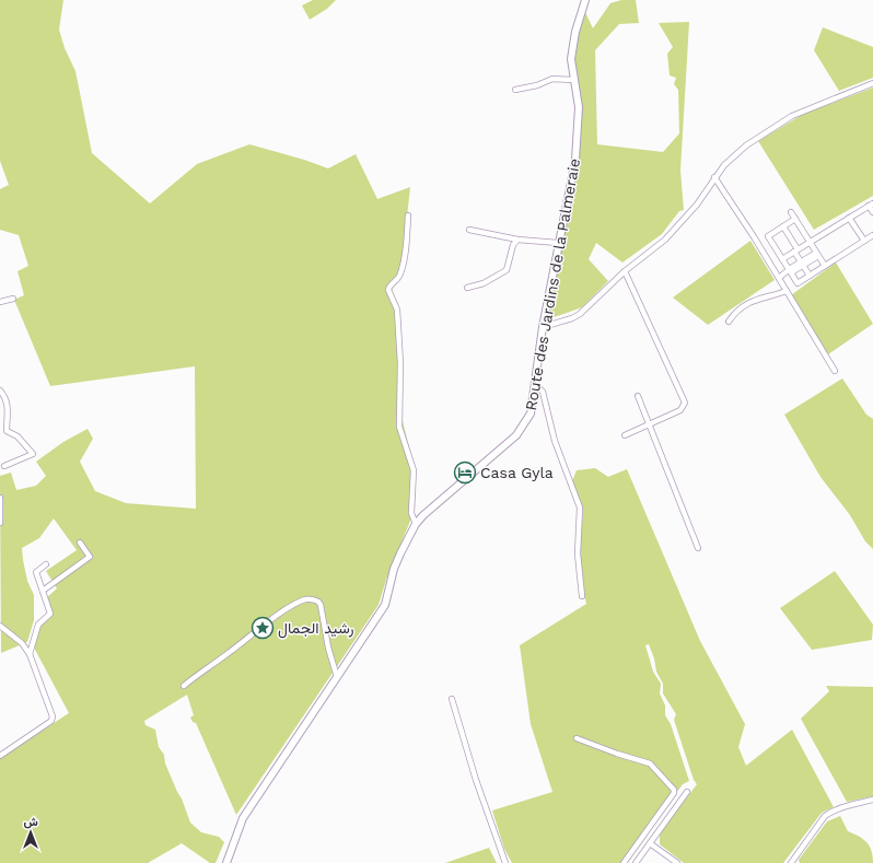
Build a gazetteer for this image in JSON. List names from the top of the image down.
{
  "streets": {
    "street": ["Route des Jardins de la Palmeraie"]
  },
  "places": {
    "hotel": ["Casa Gyla"],
    "place": ["رشيد الجمال"]
  },
  "north": "top"
}
